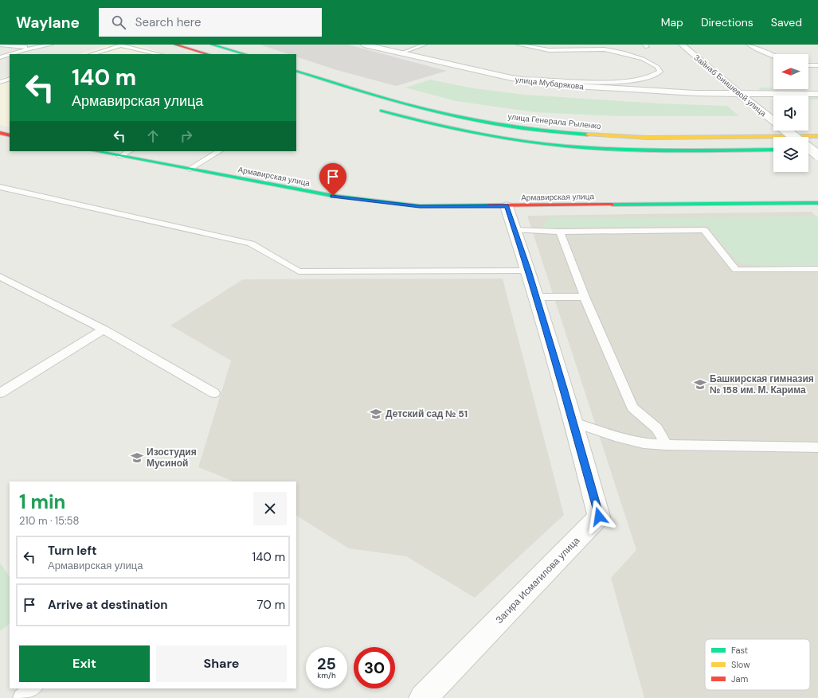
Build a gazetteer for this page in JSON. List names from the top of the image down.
{
  "streets": {
    "main road": ["улица Генерала Рыленко", "Армавирская улица"],
    "street": ["улица Мубарякова", "Зайнаб Биишевой улица", "Загира Исмагилова улица"]
  },
  "crossings": [
    ["улица Мубарякова", "Зайнаб Биишевой улица"],
    ["Армавирская улица", "Загира Исмагилова улица"]
  ],
  "places": {
    "school or university": ["Башкирская гимназия № 158 им. М. Карима", "Детский сад № 51", "Изостудия Мусиной"]
  },
  "legend": ["Fast", "Slow", "Jam"],
  "north": "left",
  "page": {
    "header": "Waylane",
    "search": "Search here",
    "nav": ["Map", "Directions", "Saved"],
    "turn": ["140 m", "Армавирская улица"],
    "heading": ["1 min", "210 m · 15:58"],
    "list": [
      {
        "name": "Turn left",
        "note": "Армавирская улица",
        "value": "140 m"
      },
      {
        "name": "Arrive at destination",
        "value": "70 m"
      }
    ],
    "buttons": ["Exit", "Share"],
    "speed": "25 km/h",
    "limit": "30"
  }
}
